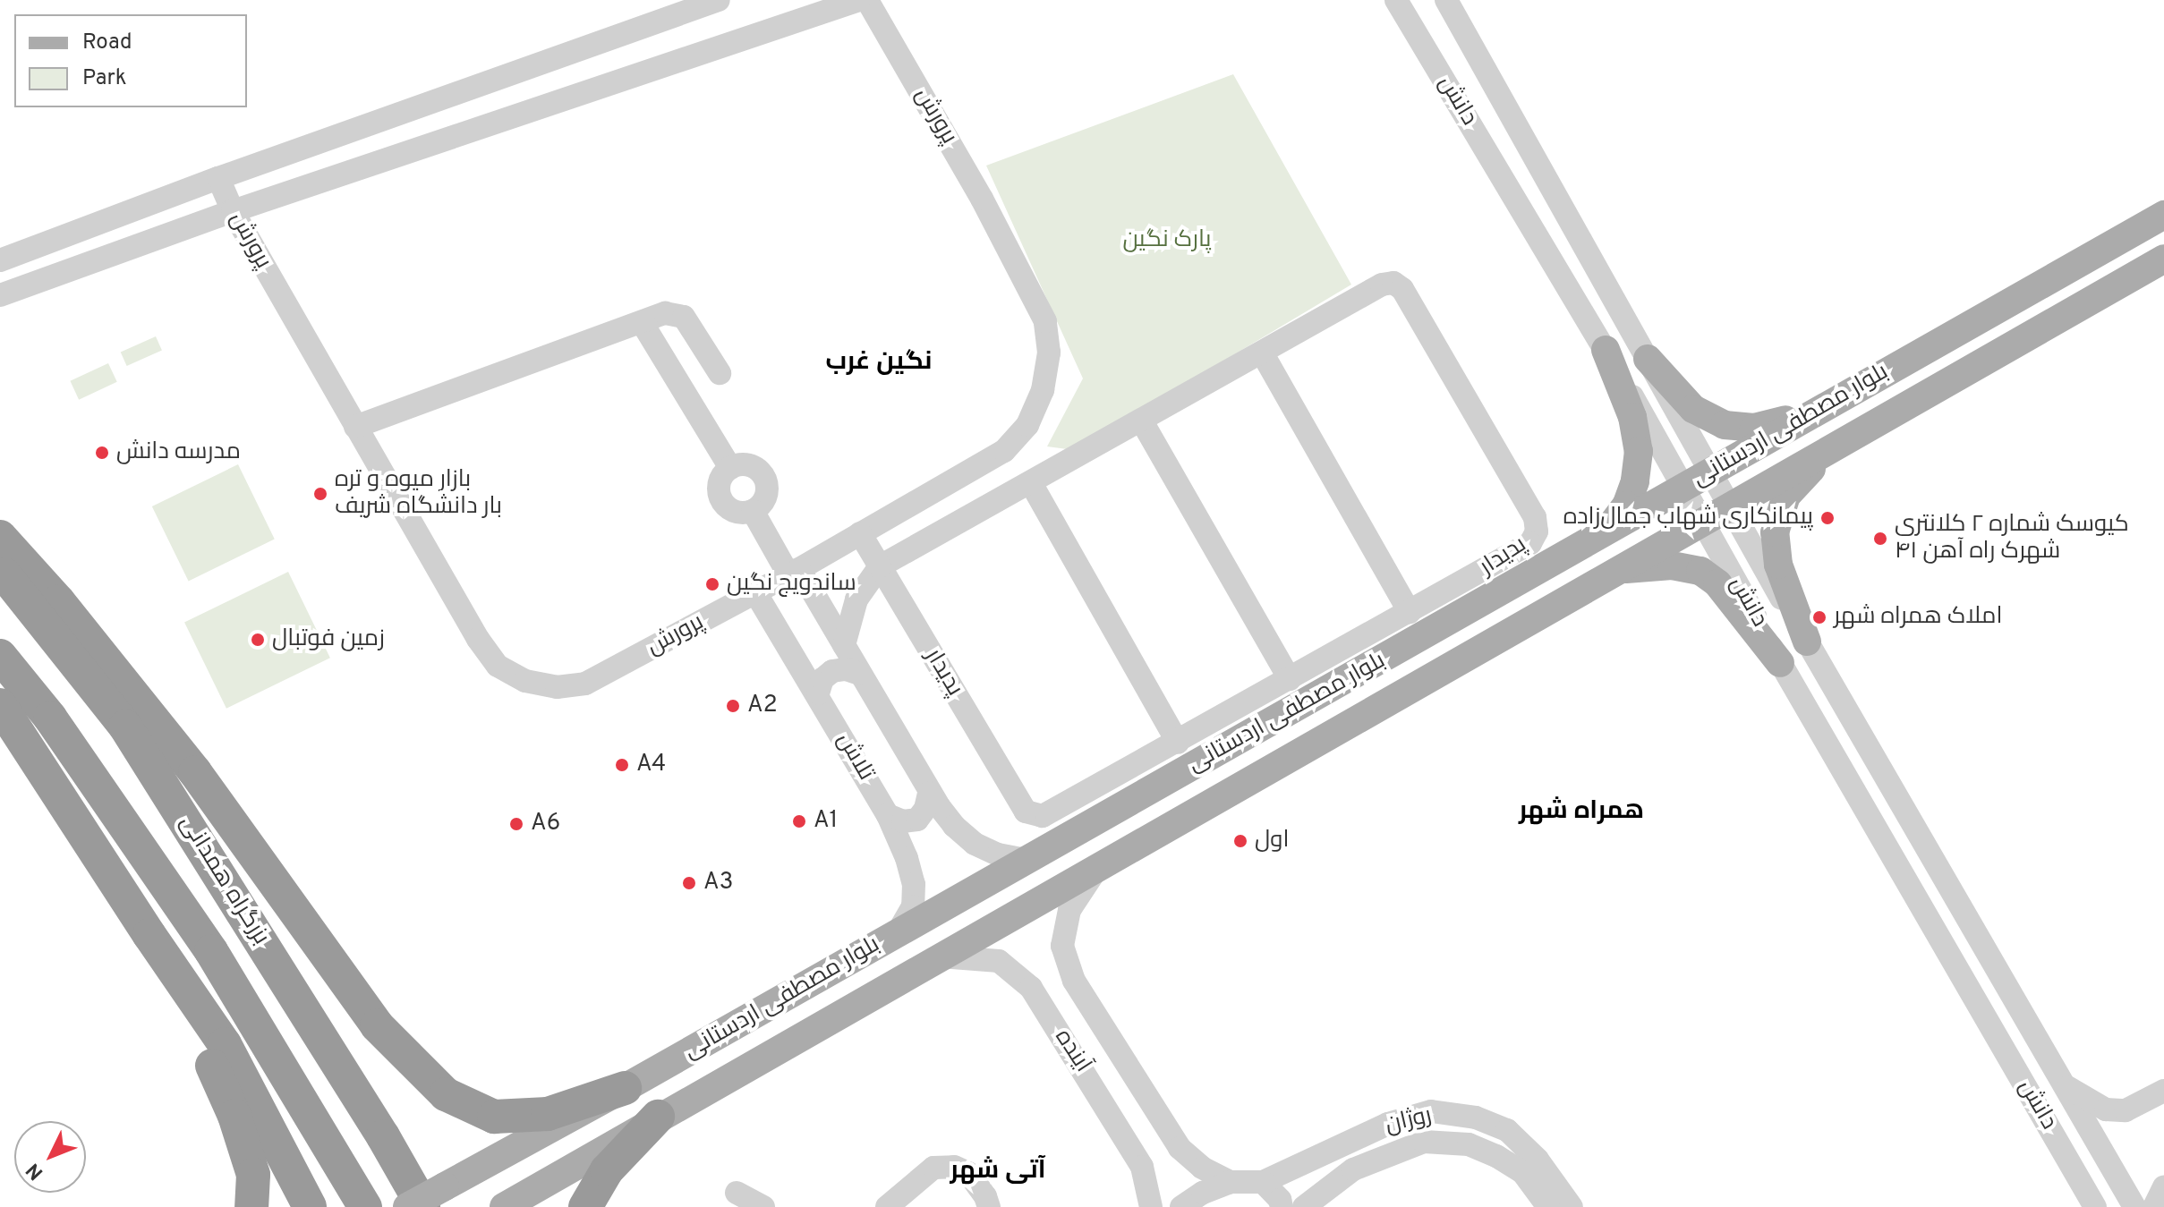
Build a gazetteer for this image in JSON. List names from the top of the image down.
{
  "streets": {
    "highway": ["بزرگراه همدانی"],
    "main road": ["بلوار مصطفی اردستانی"],
    "street": [
      "دانش",
      "پرورش",
      "پدیدار",
      "تلاش",
      "آینده",
      "روژان"
    ]
  },
  "crossings": [
    ["دانش", "بلوار مصطفی اردستانی"],
    ["پرورش", "تلاش"],
    ["بلوار مصطفی اردستانی", "تلاش"],
    ["بلوار مصطفی اردستانی", "بزرگراه همدانی"],
    ["بلوار مصطفی اردستانی", "آینده"],
    ["پدیدار", "تلاش"]
  ],
  "districts": ["نگین غرب", "همراه شهر", "آتی شهر"],
  "parks": ["پارک نگین"],
  "places": [
    "مدرسه دانش",
    "بازار میوه و تره بار دانشگاه شریف",
    "پیمانکاری شهاب جمال‌زاده",
    "کیوسک شماره ۲ کلانتری ۴۱ شهرک راه آهن",
    "ساندویج نگین",
    "املاک همراه شهر",
    "زمین فوتبال",
    "A2",
    "A4",
    "A1",
    "A6",
    "اول",
    "A3"
  ],
  "legend": ["Road", "Park"],
  "north": "bottom left"
}
